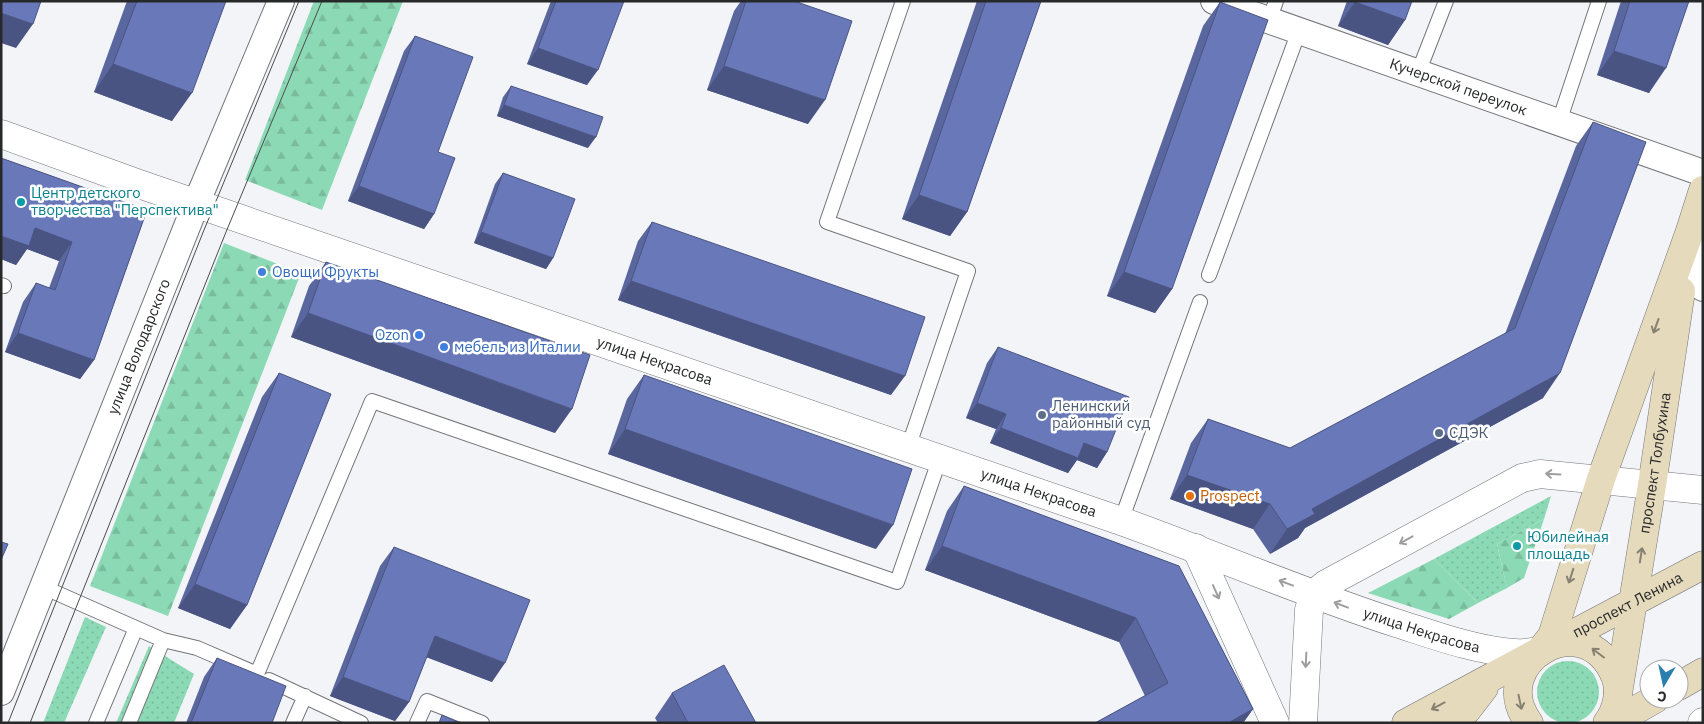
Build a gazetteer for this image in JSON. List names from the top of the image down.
{
  "streets": {
    "main road": ["проспект Толбухина", "проспект Ленина"],
    "street": ["Кучерской переулок", "улица Володарского", "улица Некрасова"]
  },
  "crossings": [
    ["улица Володарского", "улица Некрасова"],
    ["улица Некрасова", "проспект Толбухина"],
    ["улица Некрасова", "проспект Ленина"],
    ["проспект Толбухина", "проспект Ленина"]
  ],
  "places": [
    "Центр детского творчества \"Перспектива\"",
    "Овощи Фрукты",
    "Ozon",
    "мебель из Италии",
    "Ленинский районный суд",
    "СДЭК",
    "Prospect",
    "Юбилейная площадь"
  ],
  "north": "bottom"
}
